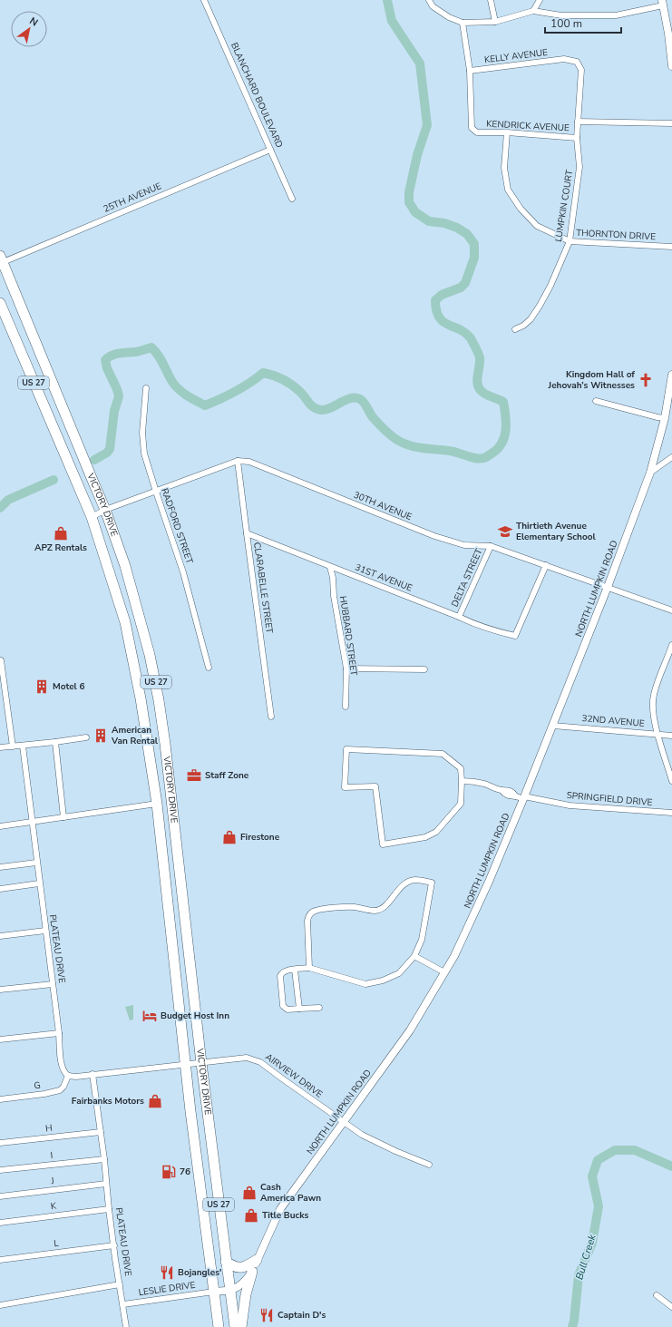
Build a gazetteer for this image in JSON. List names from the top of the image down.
{
  "streets": {
    "highway": ["US 27", "VICTORY DRIVE"],
    "street": [
      "KELLY AVENUE",
      "BLANCHARD BOULEVARD",
      "KENDRICK AVENUE",
      "25TH AVENUE",
      "LUMPKIN COURT",
      "THORNTON DRIVE",
      "30TH AVENUE",
      "RADFORD STREET",
      "31ST AVENUE",
      "DELTA STREET",
      "CLARABELLE STREET",
      "NORTH LUMPKIN ROAD",
      "HUBBARD STREET",
      "32ND AVENUE",
      "SPRINGFIELD DRIVE",
      "PLATEAU DRIVE",
      "AIRVIEW DRIVE",
      "G",
      "H",
      "I",
      "J",
      "K",
      "L",
      "LESLIE DRIVE"
    ]
  },
  "crossings": [
    ["KELLY AVENUE", "KENDRICK AVENUE"],
    ["KELLY AVENUE", "LUMPKIN COURT"],
    ["BLANCHARD BOULEVARD", "25TH AVENUE"],
    ["KENDRICK AVENUE", "LUMPKIN COURT"],
    ["KENDRICK AVENUE", "THORNTON DRIVE"],
    ["25TH AVENUE", "VICTORY DRIVE"],
    ["LUMPKIN COURT", "THORNTON DRIVE"],
    ["VICTORY DRIVE", "NORTH LUMPKIN ROAD"],
    ["VICTORY DRIVE", "AIRVIEW DRIVE"],
    ["VICTORY DRIVE", "LESLIE DRIVE"],
    ["30TH AVENUE", "31ST AVENUE"],
    ["30TH AVENUE", "DELTA STREET"],
    ["30TH AVENUE", "CLARABELLE STREET"],
    ["30TH AVENUE", "NORTH LUMPKIN ROAD"],
    ["31ST AVENUE", "DELTA STREET"],
    ["31ST AVENUE", "CLARABELLE STREET"],
    ["31ST AVENUE", "HUBBARD STREET"],
    ["NORTH LUMPKIN ROAD", "32ND AVENUE"],
    ["NORTH LUMPKIN ROAD", "SPRINGFIELD DRIVE"],
    ["NORTH LUMPKIN ROAD", "AIRVIEW DRIVE"],
    ["NORTH LUMPKIN ROAD", "LESLIE DRIVE"],
    ["PLATEAU DRIVE", "AIRVIEW DRIVE"],
    ["PLATEAU DRIVE", "G"],
    ["PLATEAU DRIVE", "H"],
    ["PLATEAU DRIVE", "I"],
    ["PLATEAU DRIVE", "J"],
    ["PLATEAU DRIVE", "K"],
    ["PLATEAU DRIVE", "L"],
    ["PLATEAU DRIVE", "LESLIE DRIVE"],
    ["AIRVIEW DRIVE", "G"]
  ],
  "water": ["Bull Creek"],
  "places": {
    "church": ["Kingdom Hall of Jehovah’s Witnesses"],
    "school or university": ["Thirtieth Avenue Elementary School"],
    "shop": [
      "APZ Rentals",
      "Firestone",
      "Fairbanks Motors",
      "Cash America Pawn",
      "Title Bucks"
    ],
    "building": ["Motel 6", "American Van Rental"],
    "office": ["Staff Zone"],
    "hotel": ["Budget Host Inn"],
    "fuel station": ["76"],
    "restaurant": ["Bojangles'", "Captain D's"]
  },
  "scale_bar": "100 m",
  "north": "top right"
}
